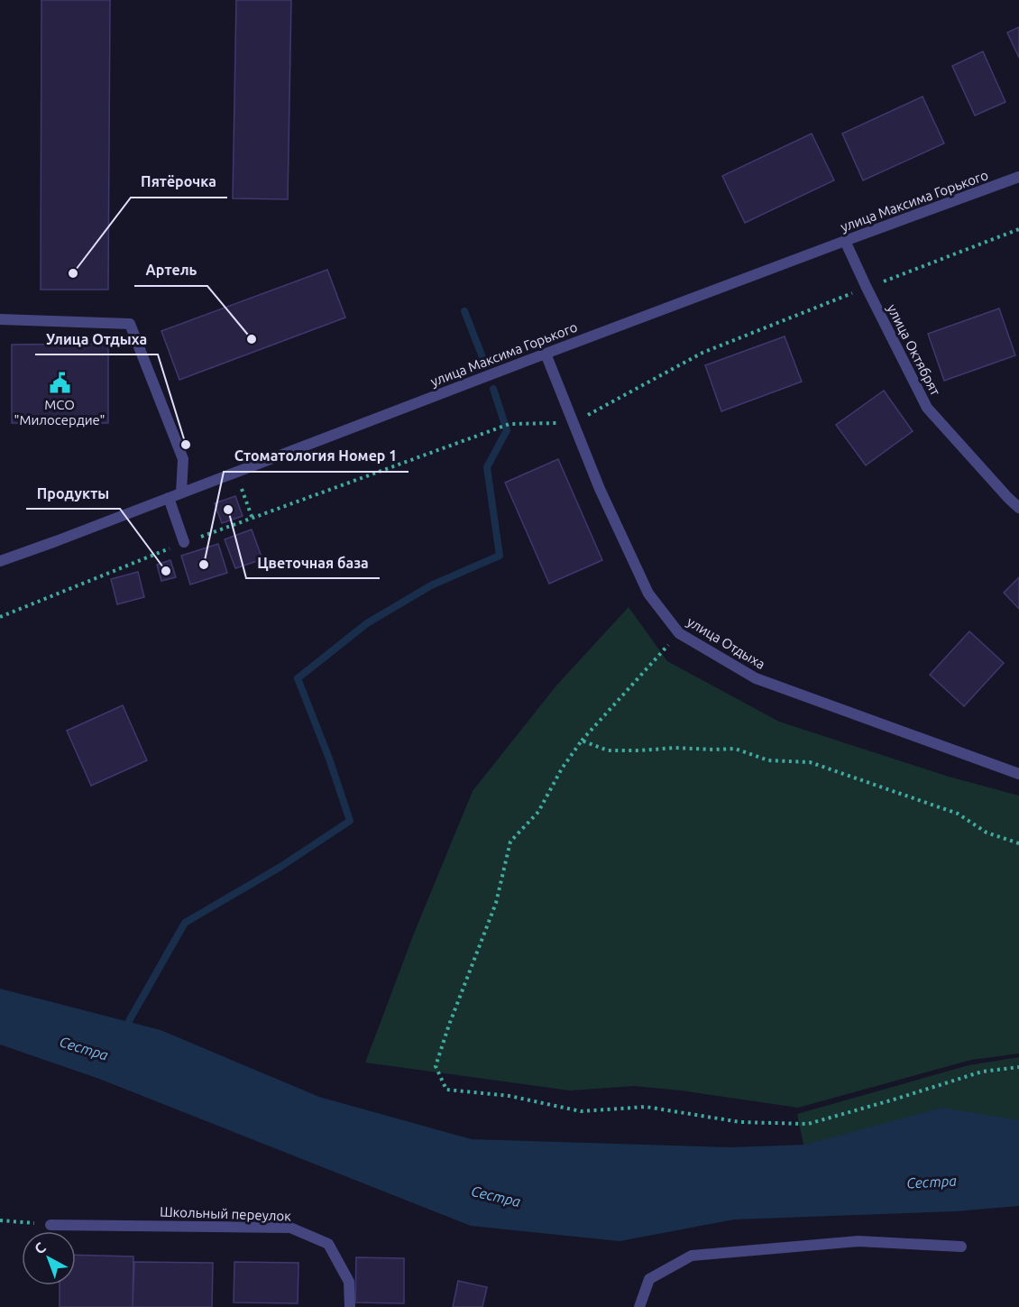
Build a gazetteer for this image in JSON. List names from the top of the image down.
{
  "streets": {
    "street": [
      "улица Максима Горького",
      "улица Октябрят",
      "улица Отдыха",
      "Школьный переулок"
    ]
  },
  "crossings": [
    ["улица Максима Горького", "улица Октябрят"],
    ["улица Максима Горького", "улица Отдыха"]
  ],
  "water": ["Сестра"],
  "places": {
    "other": [
      "Пятёрочка",
      "Артель",
      "Улица Отдыха",
      "Цветочная база",
      "Стоматология Номер 1",
      "Продукты"
    ],
    "public building": ["МСО \"Милосердие\""]
  },
  "north": "top left"
}
